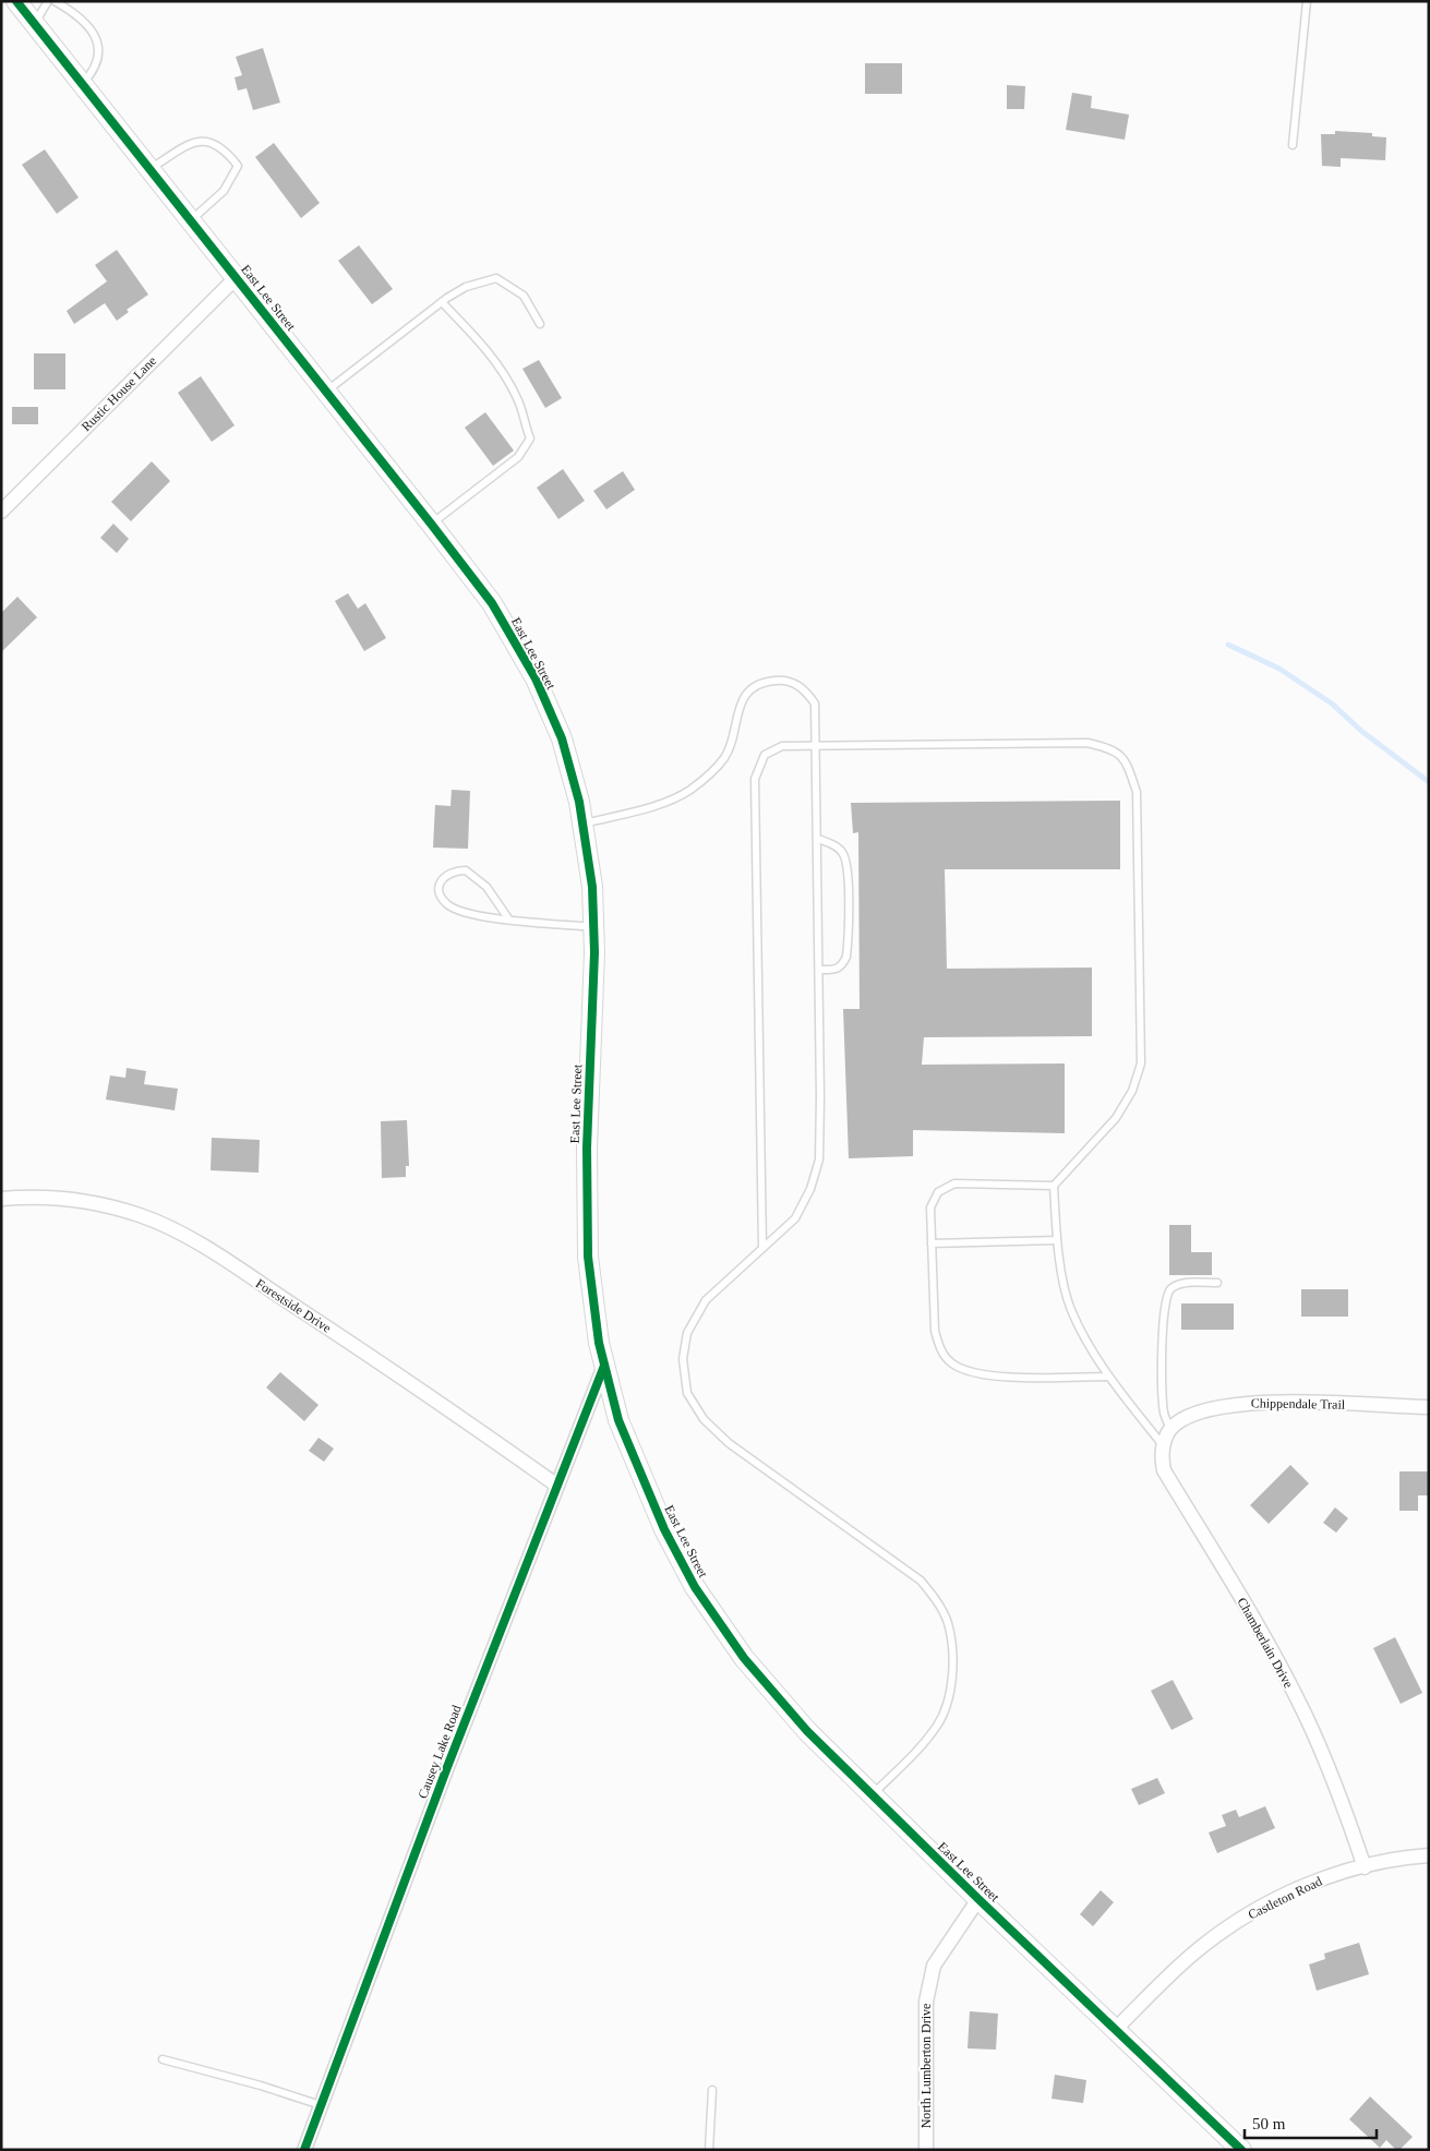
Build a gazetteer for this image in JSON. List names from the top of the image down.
{
  "streets": {
    "street": [
      "East Lee Street",
      "Rustic House Lane",
      "Forestside Drive",
      "Chippendale Trail",
      "Chamberlain Drive",
      "Causey Lake Road",
      "Castleton Road",
      "North Lumberton Drive"
    ]
  },
  "crossings": [
    ["East Lee Street", "Rustic House Lane"],
    ["East Lee Street", "Causey Lake Road"],
    ["East Lee Street", "Castleton Road"],
    ["East Lee Street", "North Lumberton Drive"],
    ["Forestside Drive", "Causey Lake Road"],
    ["Chamberlain Drive", "Castleton Road"]
  ],
  "scale_bar": "50 m"
}
